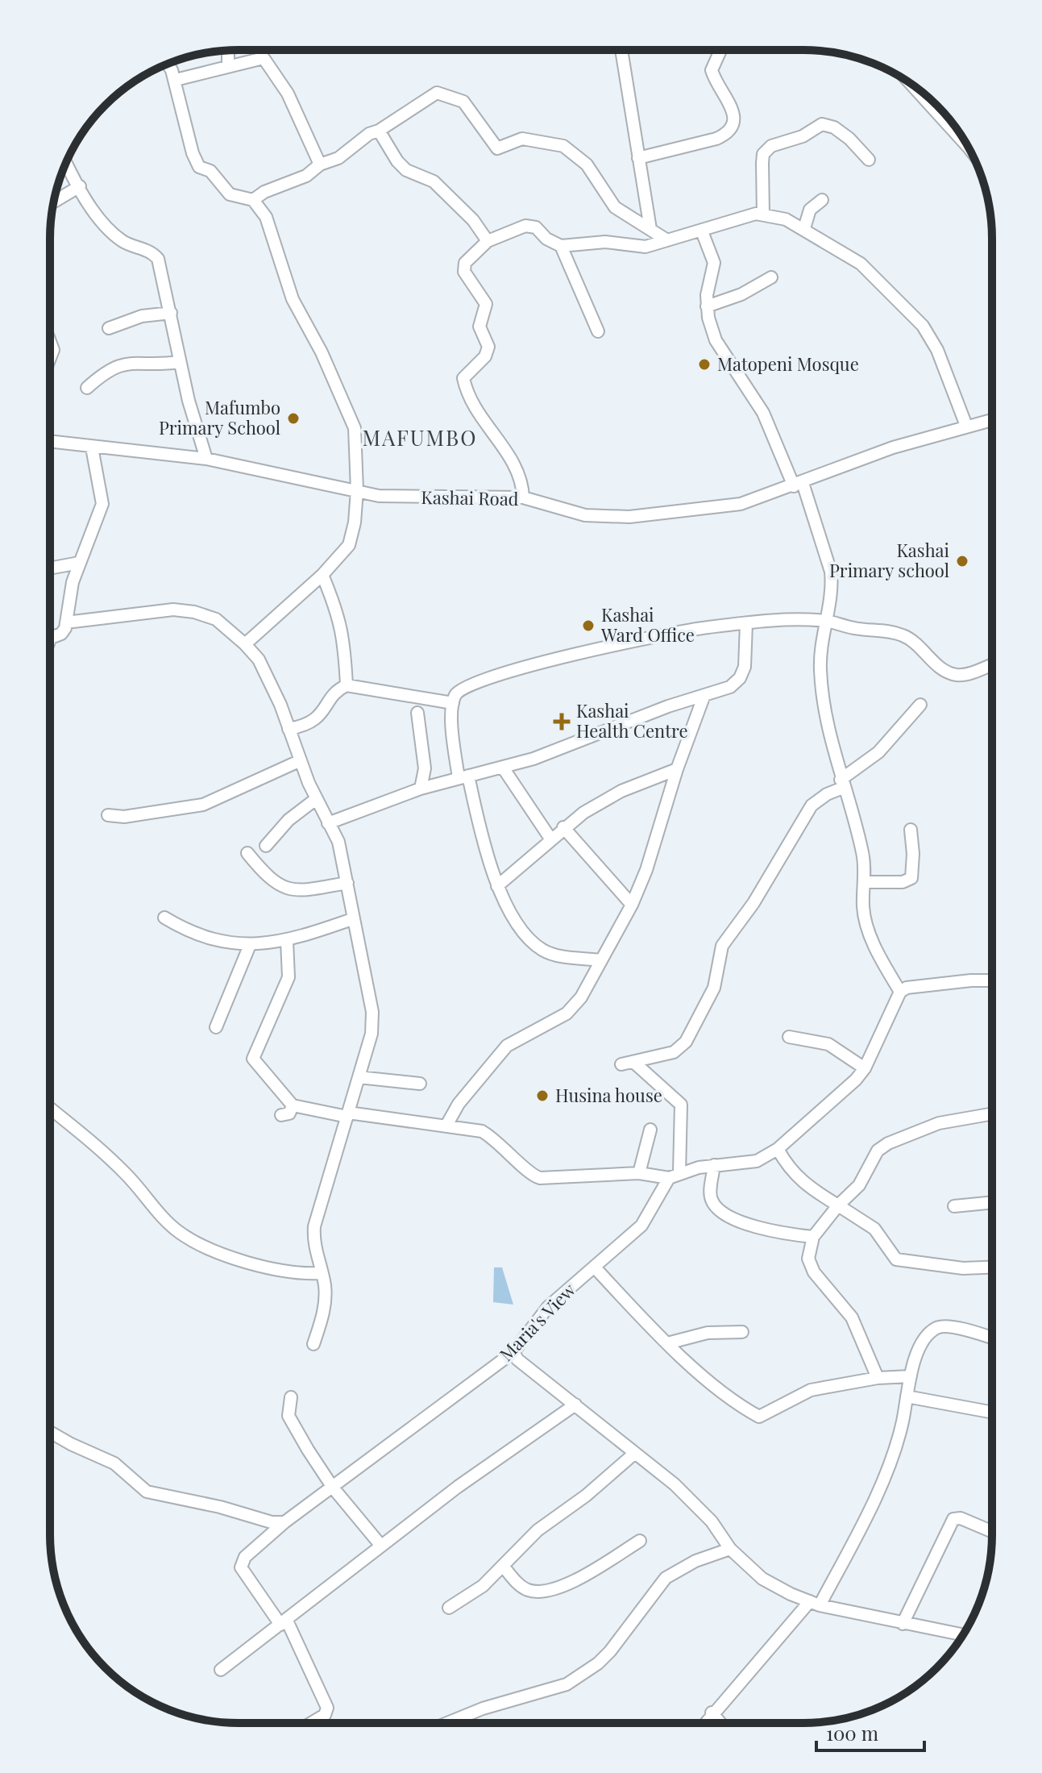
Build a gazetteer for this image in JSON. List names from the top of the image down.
{
  "streets": {
    "street": ["Kashai Road", "Maria's View"]
  },
  "districts": ["MAFUMBO"],
  "places": {
    "other": [
      "Matopeni Mosque",
      "Mafumbo Primary School",
      "Kashai Primary school",
      "Kashai Ward Office",
      "Husina house"
    ],
    "health": ["Kashai Health Centre"]
  },
  "scale_bar": "100 m"
}
